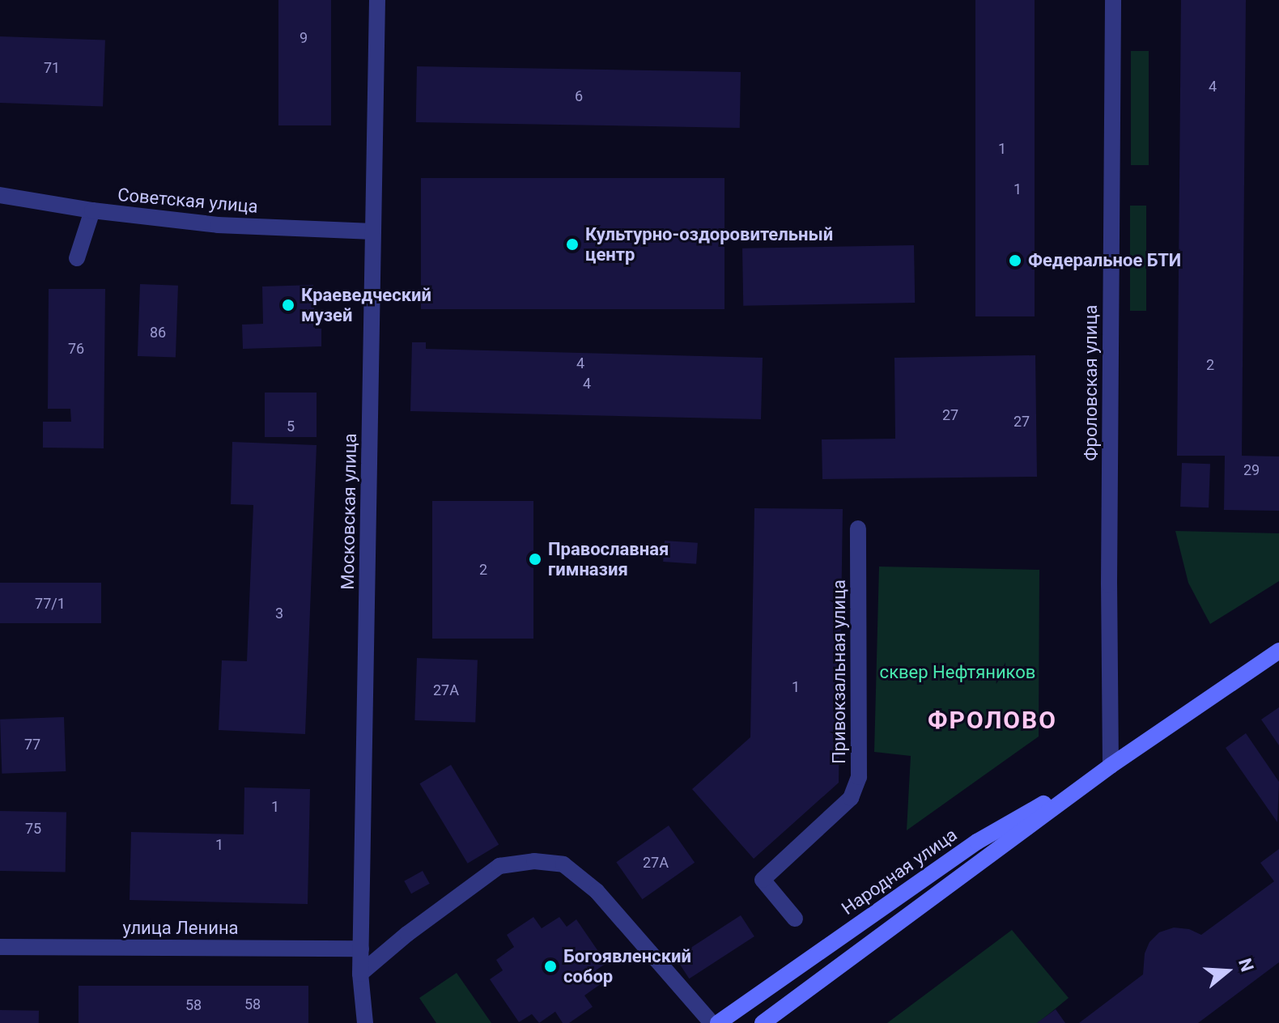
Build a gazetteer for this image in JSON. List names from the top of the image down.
{
  "streets": {
    "street": [
      "Советская улица",
      "Фроловская улица",
      "Московская улица",
      "Привокзальная улица",
      "Народная улица",
      "улица Ленина"
    ]
  },
  "crossings": [
    ["Советская улица", "Московская улица"],
    ["Фроловская улица", "Народная улица"],
    ["Московская улица", "улица Ленина"]
  ],
  "districts": ["ФРОЛОВО"],
  "parks": ["сквер Нефтяников"],
  "places": [
    "Культурно-оздоровительный центр",
    "Федеральное БТИ",
    "Краеведческий музей",
    "Православная гимназия",
    "Богоявленский собор"
  ],
  "house_numbers": [
    "9",
    "71",
    "4",
    "6",
    "1",
    "1",
    "86",
    "76",
    "4",
    "2",
    "4",
    "27",
    "27",
    "5",
    "29",
    "2",
    "77/1",
    "3",
    "1",
    "27А",
    "77",
    "1",
    "75",
    "1",
    "27А",
    "58",
    "58"
  ],
  "north": "right"
}
